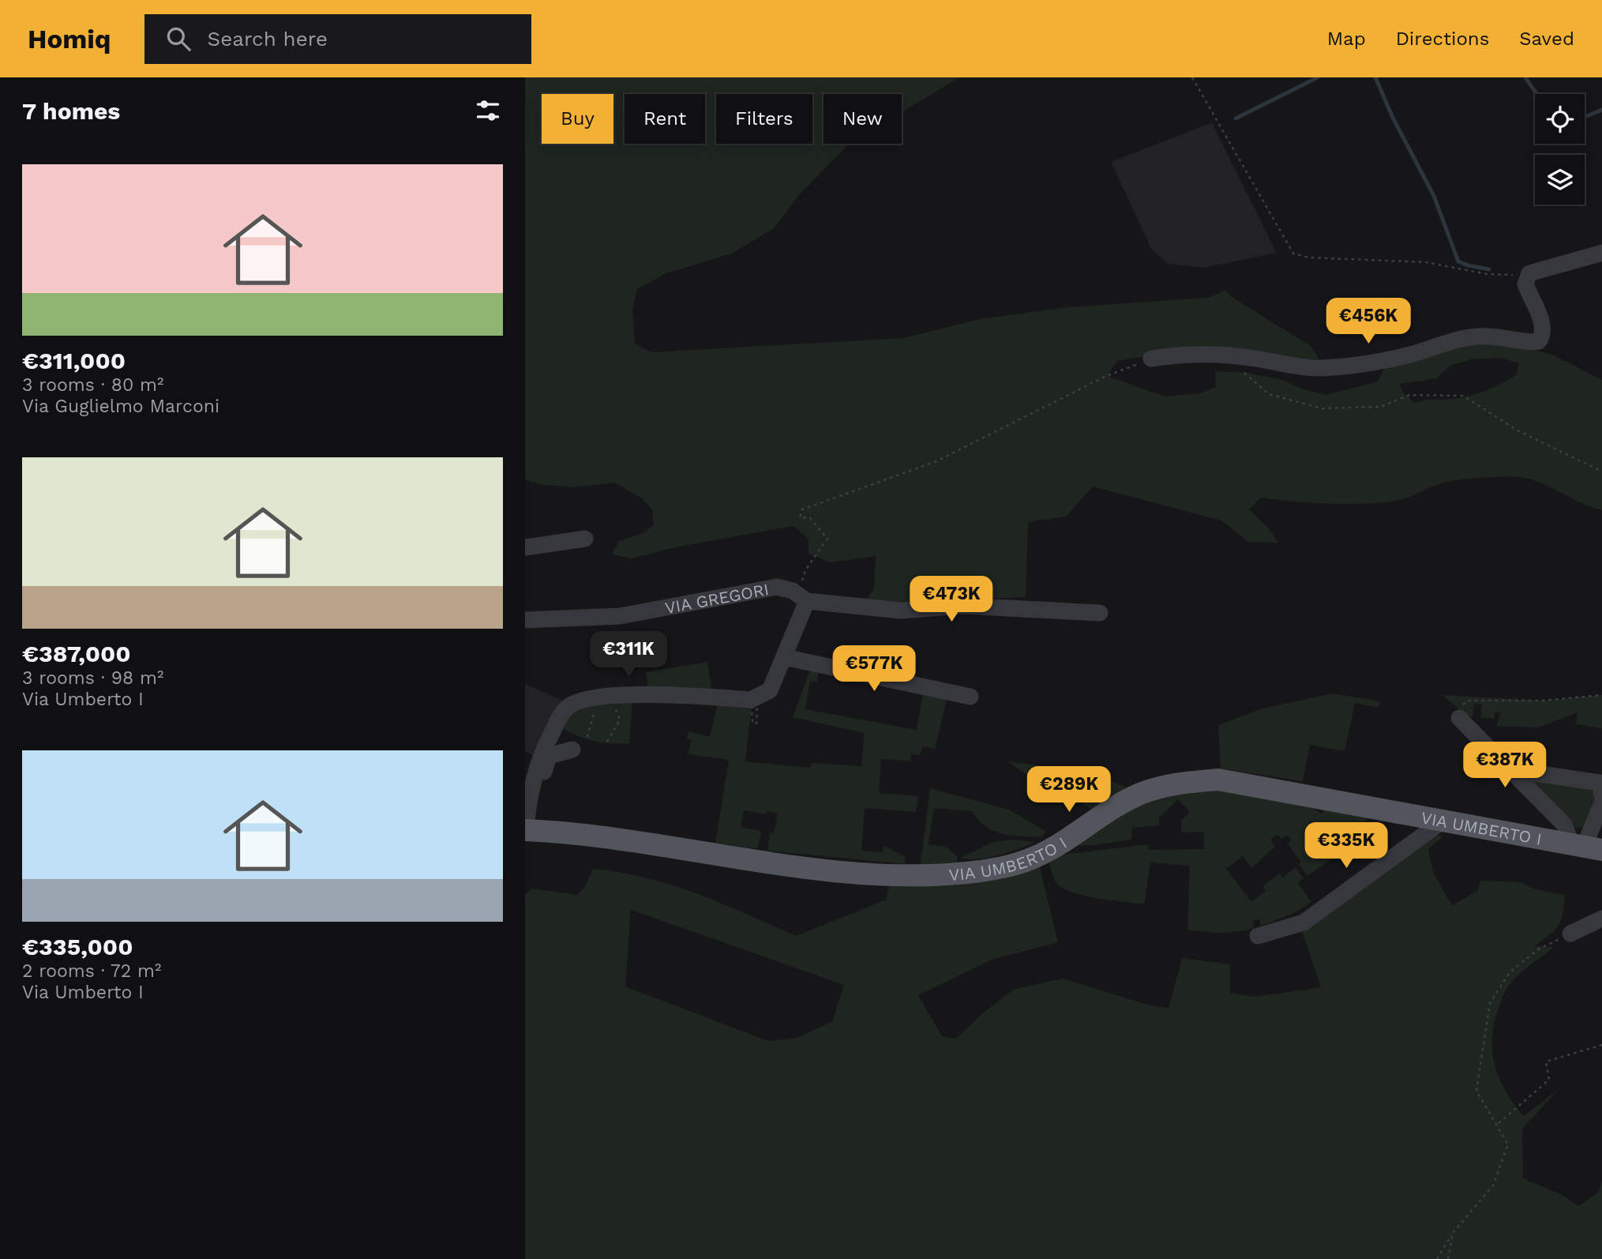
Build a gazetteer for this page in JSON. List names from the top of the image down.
{
  "streets": {
    "main road": ["VIA UMBERTO I"],
    "street": ["VIA GREGORI"]
  },
  "page": {
    "header": "Homiq",
    "search": "Search here",
    "nav": ["Map", "Directions", "Saved"],
    "heading": "7 homes",
    "chip": [
      "Buy",
      "Rent",
      "Filters",
      "New"
    ],
    "list": [
      {
        "name": "€311,000",
        "note": "3 rooms · 80 m² · Via Guglielmo Marconi"
      },
      {
        "name": "€387,000",
        "note": "3 rooms · 98 m² · Via Umberto I"
      },
      {
        "name": "€335,000",
        "note": "2 rooms · 72 m² · Via Umberto I"
      }
    ],
    "price": [
      "€456K",
      "€473K",
      "€311K",
      "€577K",
      "€387K",
      "€289K",
      "€335K"
    ]
  }
}
